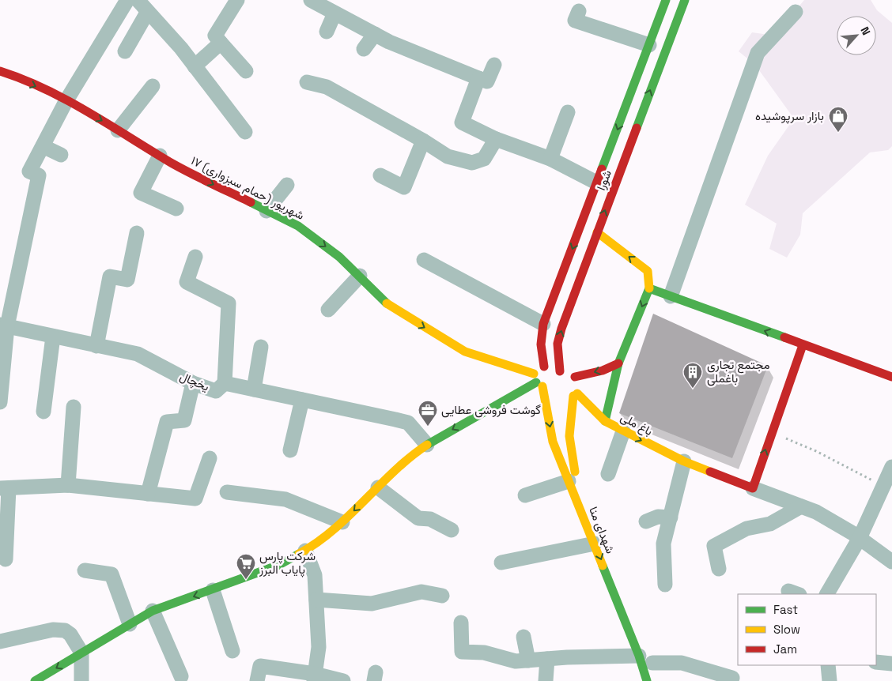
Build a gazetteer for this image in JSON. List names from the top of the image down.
{
  "streets": {
    "street": [
      "شورا",
      "۱۷ شهریور (حمام سبزواری)",
      "یخچال",
      "باغ ملی",
      "شهدای منا"
    ]
  },
  "crossings": [
    ["۱۷ شهریور (حمام سبزواری)", "شهدای منا"]
  ],
  "places": {
    "shop": ["بازار سرپوشیده"],
    "building": ["مجتمع تجاری باغملی"],
    "office": ["گوشت فروشی عطایی"],
    "supermarket": ["شرکت پارس پایاب البرز"]
  },
  "legend": ["Fast", "Slow", "Jam"],
  "north": "top right"
}
